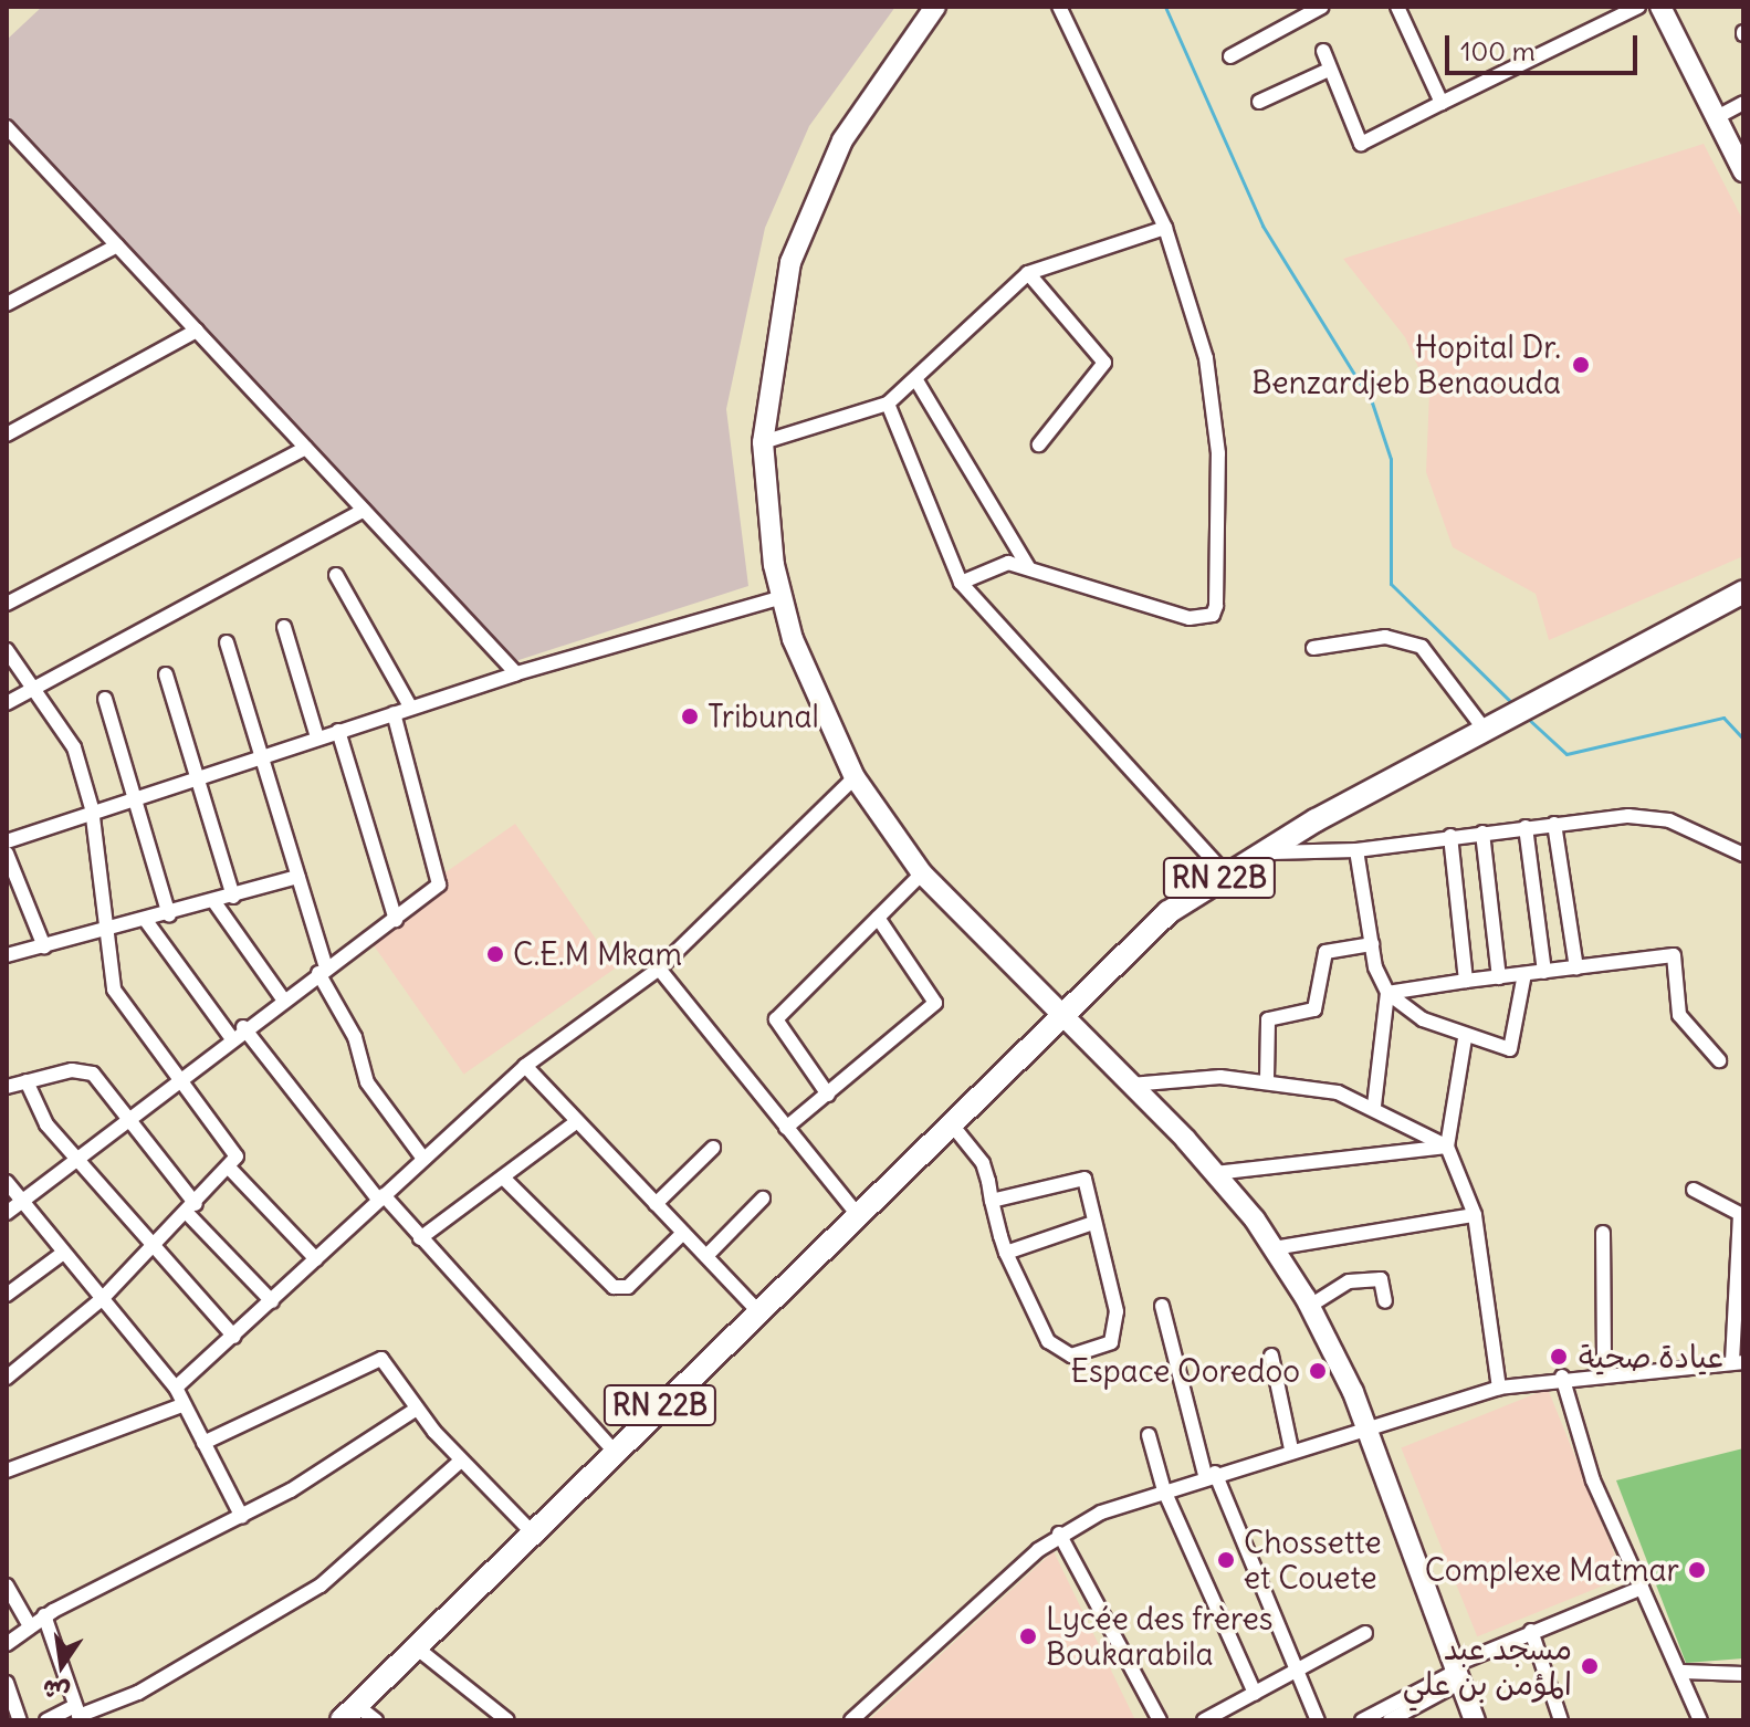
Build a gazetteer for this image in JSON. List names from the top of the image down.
{
  "streets": {
    "main road": ["RN 22B"]
  },
  "places": [
    "Hopital Dr. Benzardjeb Benaouda",
    "Tribunal",
    "C.E.M Mkam",
    "عيادة صحية",
    "Espace Ooredoo",
    "Chossette et Couete",
    "Complexe Matmar",
    "Lycée des frères Boukarabila",
    "مسجد عبد المؤمن بن علي"
  ],
  "scale_bar": "100 m",
  "north": "bottom"
}
